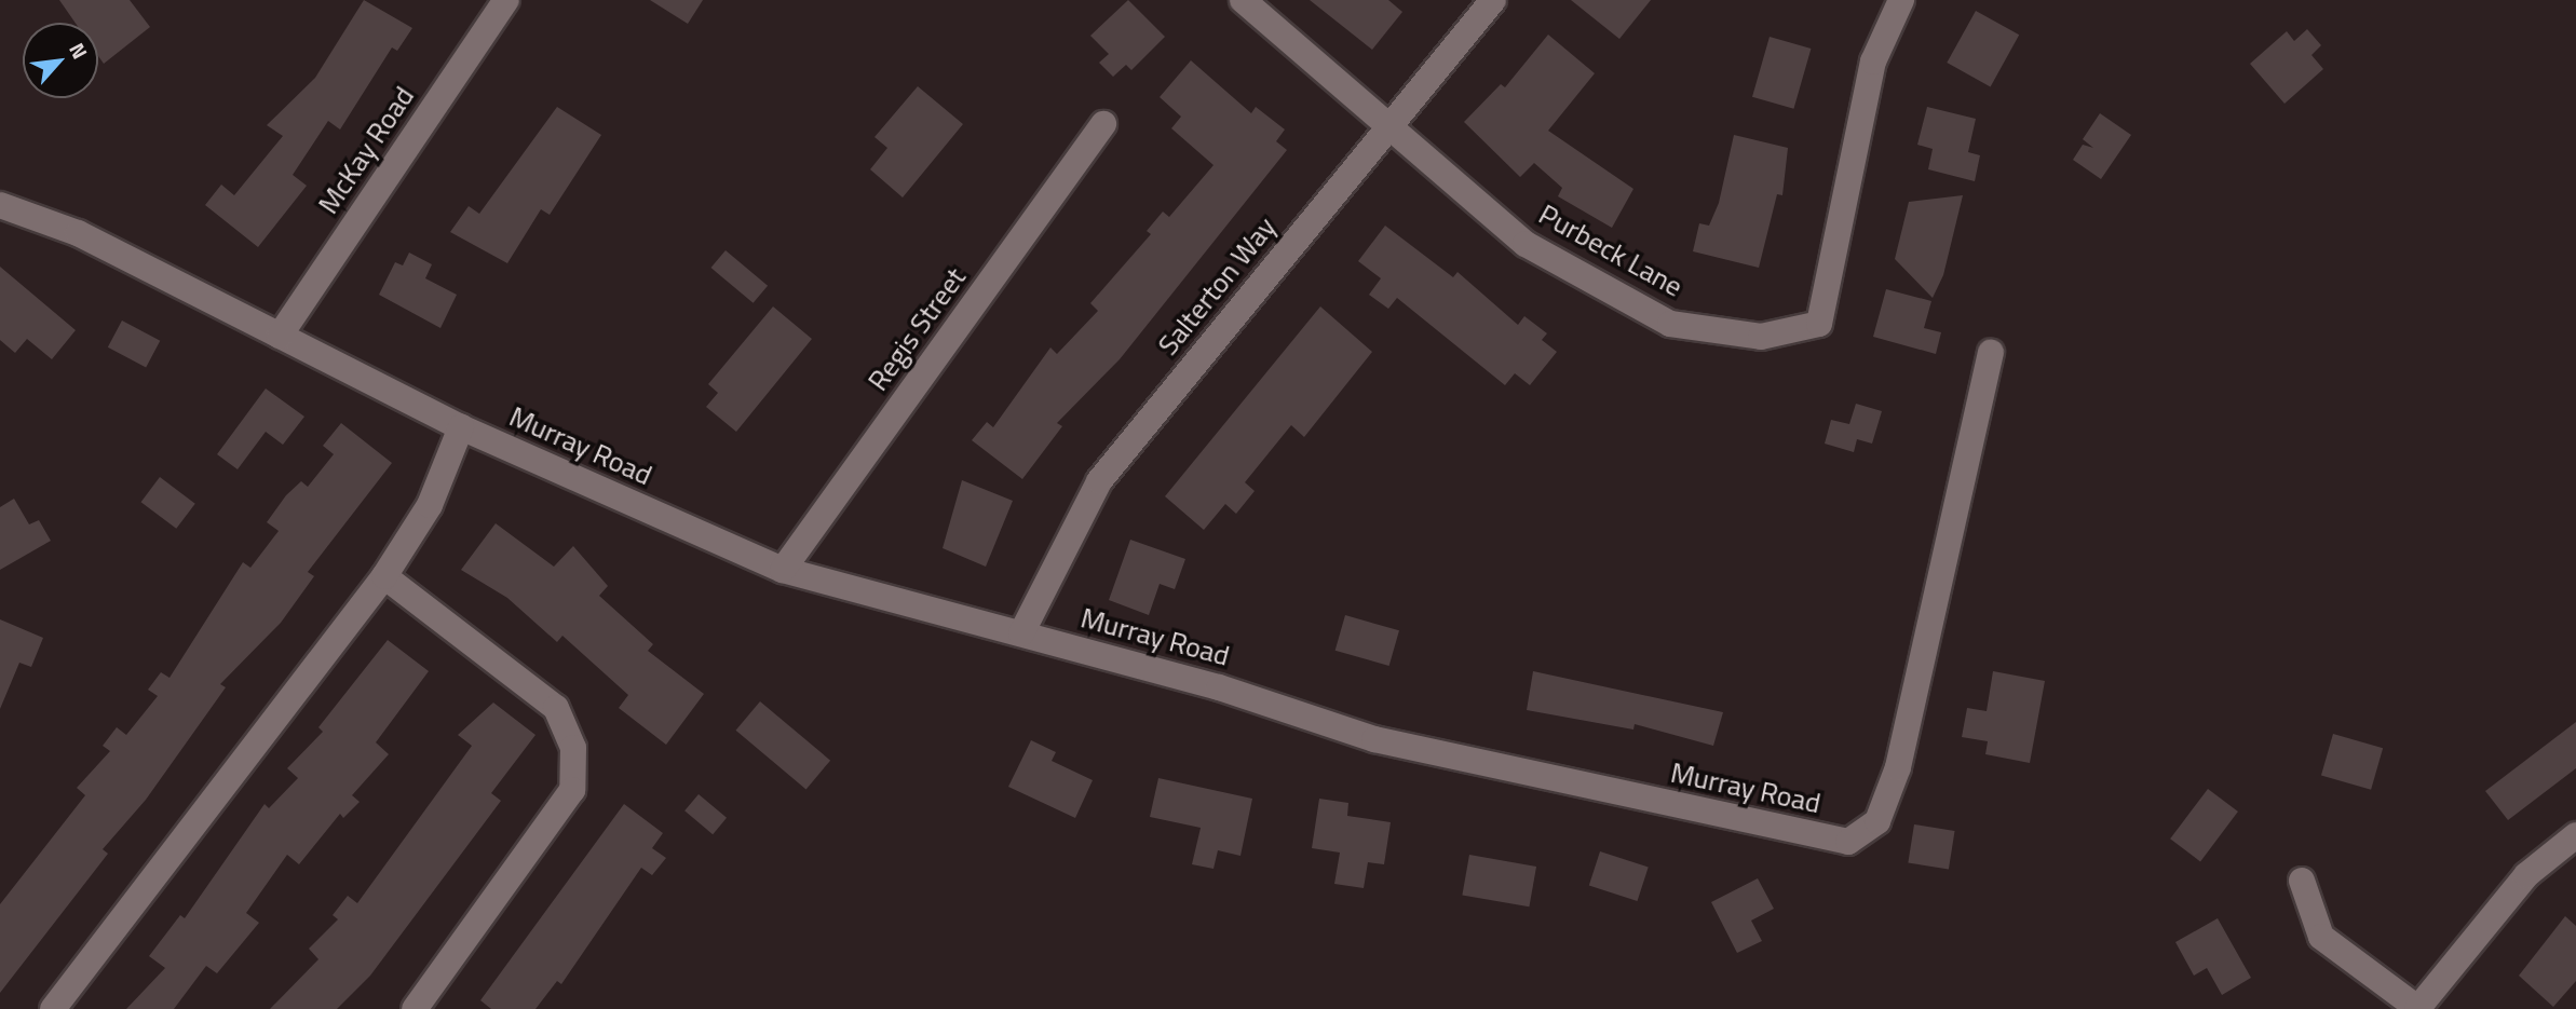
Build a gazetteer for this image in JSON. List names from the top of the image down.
{
  "streets": {
    "street": [
      "McKay Road",
      "Purbeck Lane",
      "Salterton Way",
      "Regis Street",
      "Murray Road"
    ]
  },
  "crossings": [
    ["McKay Road", "Murray Road"],
    ["Purbeck Lane", "Salterton Way"],
    ["Salterton Way", "Murray Road"],
    ["Regis Street", "Murray Road"]
  ],
  "north": "top right"
}
